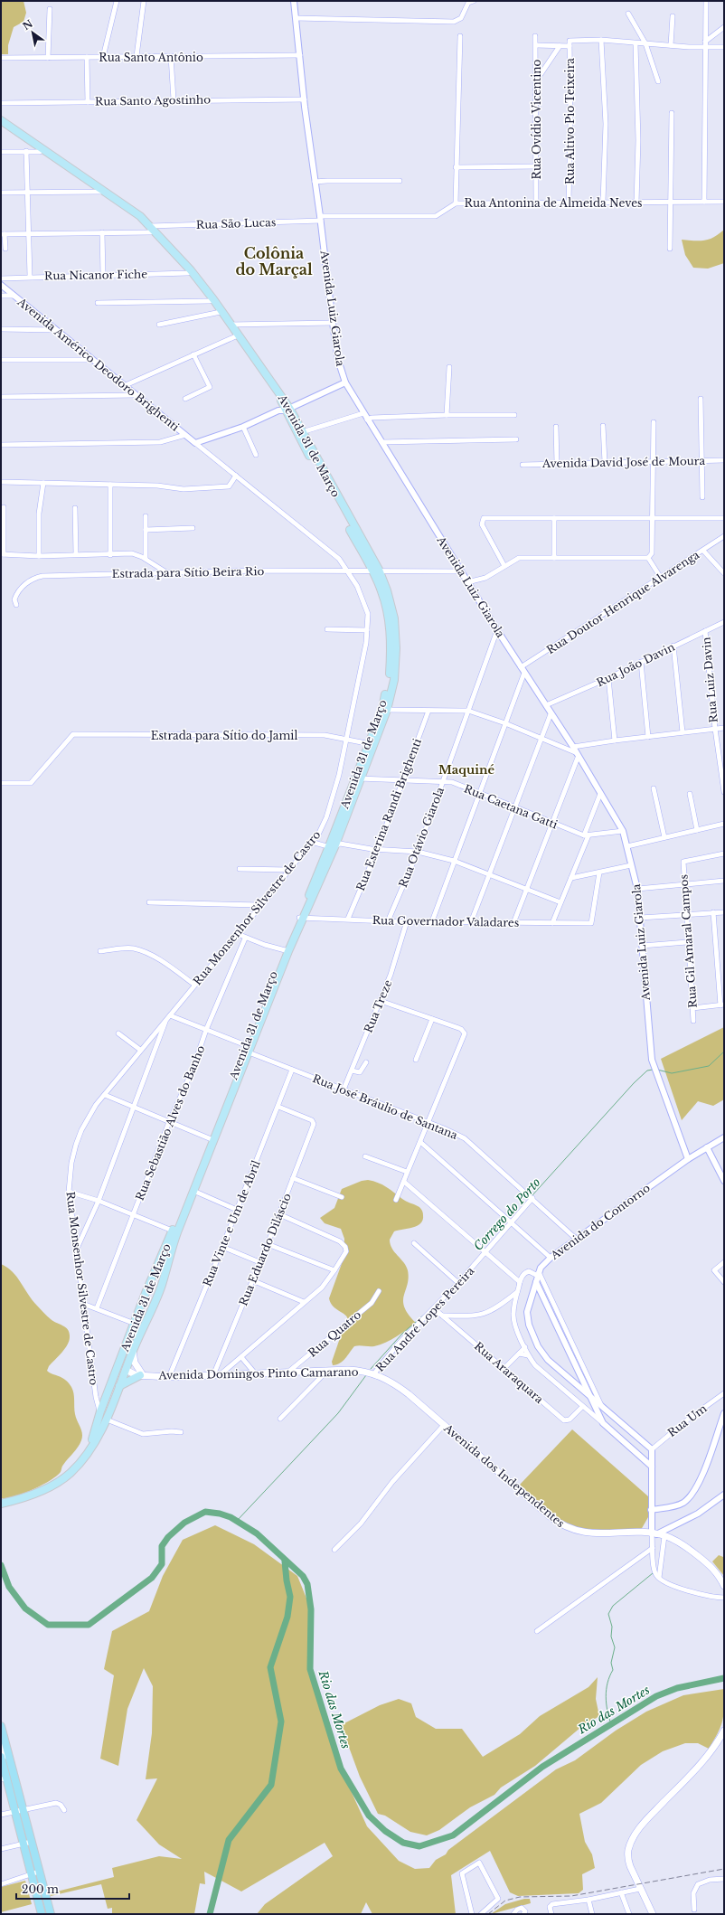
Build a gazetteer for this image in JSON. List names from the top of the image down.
{
  "streets": {
    "main road": ["Avenida 31 de Março", "Avenida Domingos Pinto Camarano", "Avenida dos Independentes"],
    "street": [
      "Rua Santo Antônio",
      "Rua Santo Agostinho",
      "Rua Ovídio Vicentino",
      "Rua Altivo Pio Teixeira",
      "Rua Antonina de Almeida Neves",
      "Rua São Lucas",
      "Rua Nicanor Fiche",
      "Avenida Luiz Giarola",
      "Avenida Américo Deodoro Brighenti",
      "Avenida David José de Moura",
      "Estrada para Sítio Beira Rio",
      "Rua Doutor Henrique Alvarenga",
      "Rua João Davin",
      "Rua Luiz Davin",
      "Estrada para Sítio do Jamil",
      "Rua Caetana Gatti",
      "Rua Esterina Randi Brighenti",
      "Rua Otávio Giarola",
      "Rua Monsenhor Silvestre de Castro",
      "Rua Governador Valadares",
      "Rua Gil Amaral Campos",
      "Rua Treze",
      "Rua José Bráulio de Santana",
      "Rua Sebastião Alves do Banho",
      "Avenida do Contorno",
      "Rua Vinte e Um de Abril",
      "Rua Eduardo Diláscio",
      "Rua André Lopes Pereira",
      "Rua Quatro",
      "Rua Araraquara",
      "Rua Um"
    ]
  },
  "crossings": [
    ["Rua Santo Antônio", "Avenida Luiz Giarola"],
    ["Rua Santo Agostinho", "Avenida Luiz Giarola"],
    ["Rua Ovídio Vicentino", "Rua Antonina de Almeida Neves"],
    ["Rua Altivo Pio Teixeira", "Rua Antonina de Almeida Neves"],
    ["Rua Antonina de Almeida Neves", "Rua São Lucas"],
    ["Rua Antonina de Almeida Neves", "Avenida Luiz Giarola"],
    ["Rua São Lucas", "Avenida Luiz Giarola"],
    ["Avenida Luiz Giarola", "Estrada para Sítio Beira Rio"],
    ["Avenida Luiz Giarola", "Rua Doutor Henrique Alvarenga"],
    ["Avenida Luiz Giarola", "Rua João Davin"],
    ["Avenida Luiz Giarola", "Rua Caetana Gatti"],
    ["Avenida Luiz Giarola", "Rua Otávio Giarola"],
    ["Avenida Luiz Giarola", "Avenida do Contorno"],
    ["Avenida Américo Deodoro Brighenti", "Rua Monsenhor Silvestre de Castro"],
    ["Avenida 31 de Março", "Estrada para Sítio Beira Rio"],
    ["Avenida 31 de Março", "Estrada para Sítio do Jamil"],
    ["Avenida 31 de Março", "Rua Caetana Gatti"],
    ["Avenida 31 de Março", "Rua Monsenhor Silvestre de Castro"],
    ["Avenida 31 de Março", "Rua Governador Valadares"],
    ["Avenida 31 de Março", "Rua José Bráulio de Santana"],
    ["Avenida 31 de Março", "Avenida Domingos Pinto Camarano"],
    ["Estrada para Sítio Beira Rio", "Rua Monsenhor Silvestre de Castro"],
    ["Rua João Davin", "Rua Luiz Davin"],
    ["Estrada para Sítio do Jamil", "Rua Monsenhor Silvestre de Castro"],
    ["Rua Caetana Gatti", "Rua Esterina Randi Brighenti"],
    ["Rua Caetana Gatti", "Rua Otávio Giarola"],
    ["Rua Esterina Randi Brighenti", "Rua Governador Valadares"],
    ["Rua Otávio Giarola", "Rua Governador Valadares"],
    ["Rua Governador Valadares", "Rua Treze"],
    ["Rua Treze", "Rua José Bráulio de Santana"],
    ["Rua José Bráulio de Santana", "Avenida do Contorno"],
    ["Rua José Bráulio de Santana", "Rua Vinte e Um de Abril"],
    ["Rua José Bráulio de Santana", "Rua André Lopes Pereira"],
    ["Rua Vinte e Um de Abril", "Rua Eduardo Diláscio"],
    ["Rua Vinte e Um de Abril", "Avenida Domingos Pinto Camarano"],
    ["Rua Eduardo Diláscio", "Avenida Domingos Pinto Camarano"],
    ["Rua André Lopes Pereira", "Rua Araraquara"],
    ["Rua André Lopes Pereira", "Avenida Domingos Pinto Camarano"],
    ["Rua André Lopes Pereira", "Avenida dos Independentes"],
    ["Rua Quatro", "Avenida Domingos Pinto Camarano"],
    ["Avenida Domingos Pinto Camarano", "Avenida dos Independentes"]
  ],
  "districts": ["Colônia do Marçal", "Maquiné"],
  "water": ["Corrego do Porto", "Rio das Mortes"],
  "scale_bar": "200 m",
  "north": "top left"
}
